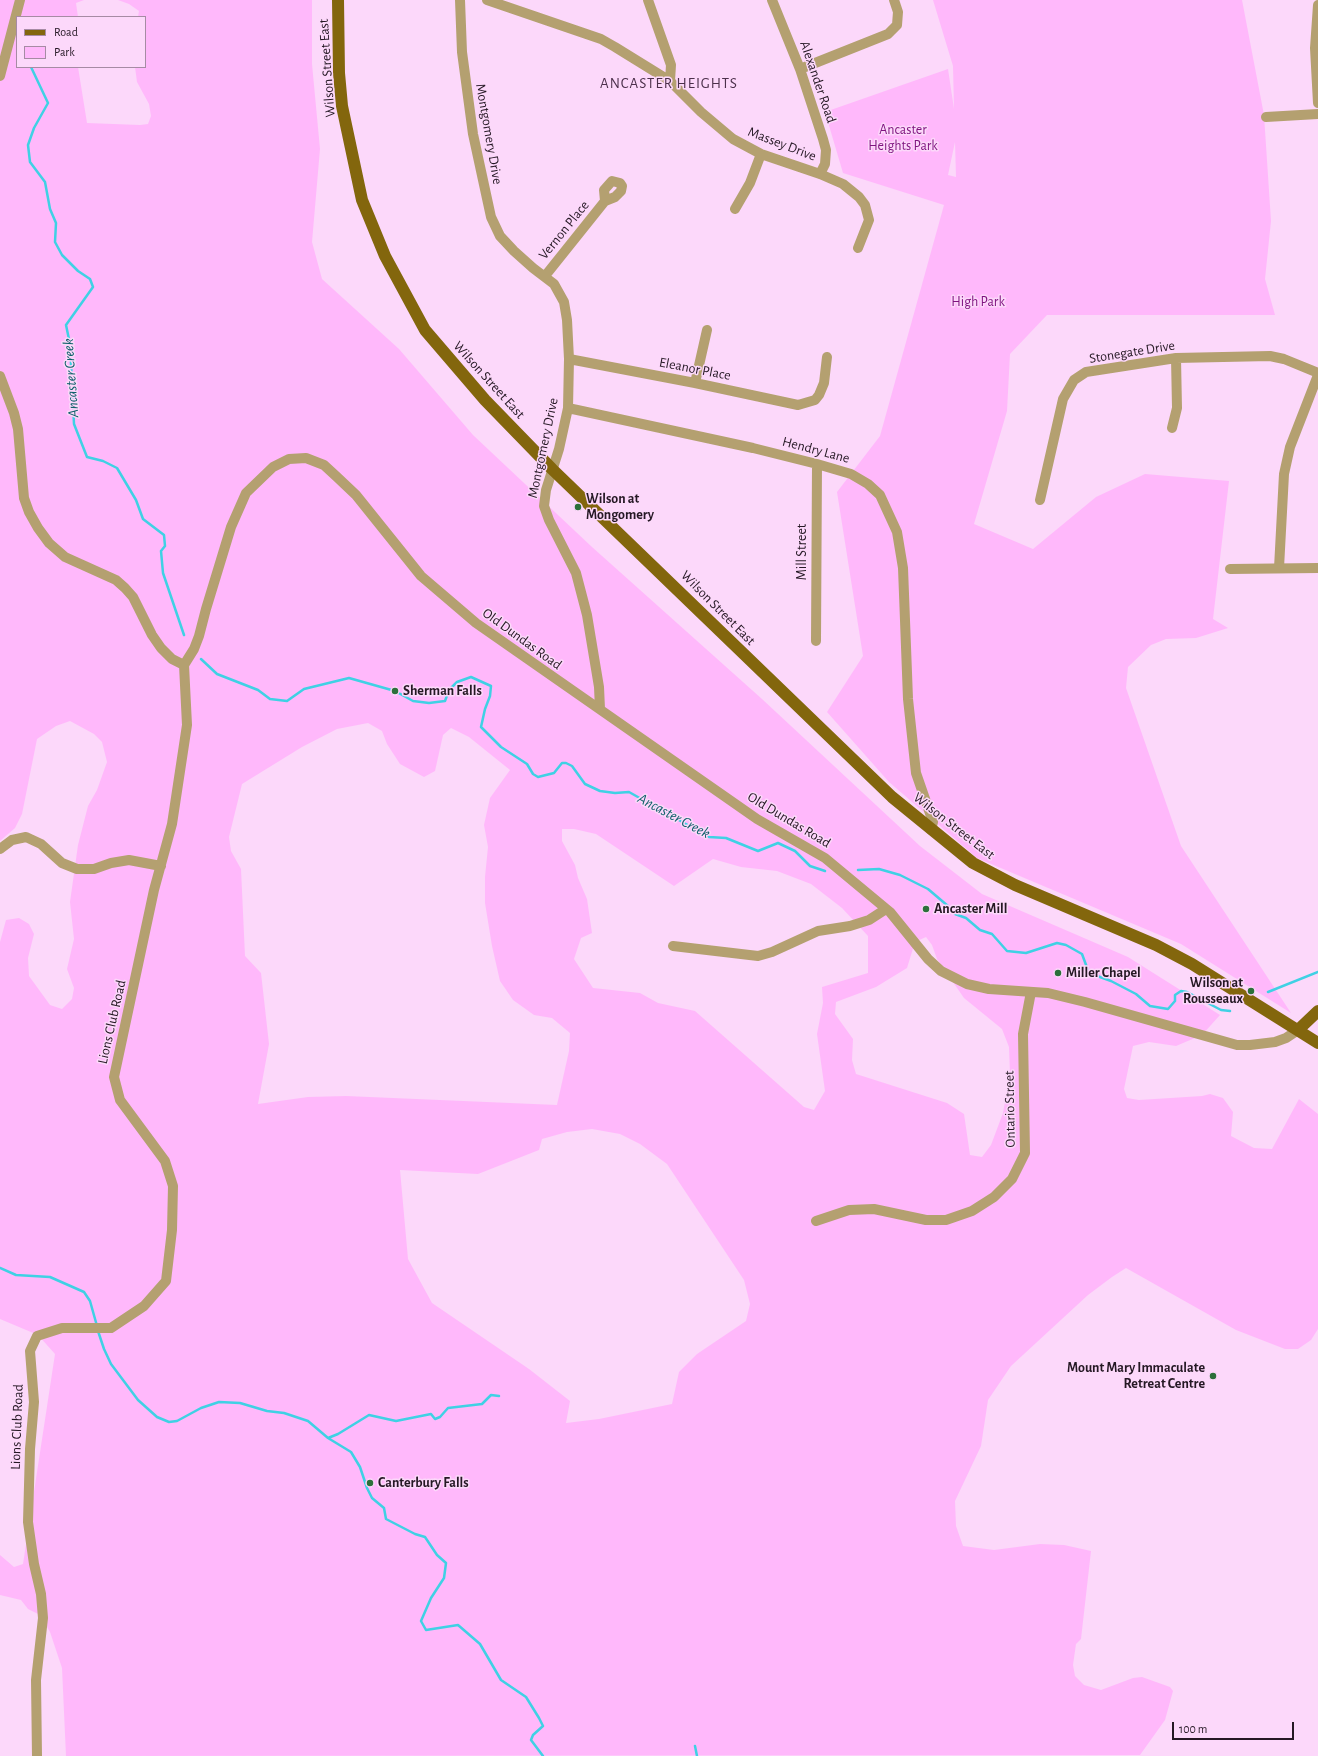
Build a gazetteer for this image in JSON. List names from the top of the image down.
{
  "streets": {
    "main road": ["Wilson Street East"],
    "street": [
      "Alexander Road",
      "Montgomery Drive",
      "Massey Drive",
      "Vernon Place",
      "Stonegate Drive",
      "Eleanor Place",
      "Hendry Lane",
      "Mill Street",
      "Old Dundas Road",
      "Lions Club Road",
      "Ontario Street"
    ]
  },
  "crossings": [
    ["Wilson Street East", "Montgomery Drive"],
    ["Wilson Street East", "Hendry Lane"],
    ["Wilson Street East", "Old Dundas Road"],
    ["Alexander Road", "Massey Drive"],
    ["Montgomery Drive", "Vernon Place"],
    ["Montgomery Drive", "Eleanor Place"],
    ["Montgomery Drive", "Hendry Lane"],
    ["Montgomery Drive", "Old Dundas Road"],
    ["Hendry Lane", "Mill Street"],
    ["Old Dundas Road", "Lions Club Road"],
    ["Old Dundas Road", "Ontario Street"]
  ],
  "districts": ["ANCASTER HEIGHTS"],
  "water": ["Ancaster Creek"],
  "parks": ["Ancaster Heights Park", "High Park"],
  "places": [
    "Wilson at Mongomery",
    "Sherman Falls",
    "Ancaster Mill",
    "Miller Chapel",
    "Wilson at Rousseaux",
    "Mount Mary Immaculate Retreat Centre",
    "Canterbury Falls"
  ],
  "legend": ["Road", "Park"],
  "scale_bar": "100 m"
}
